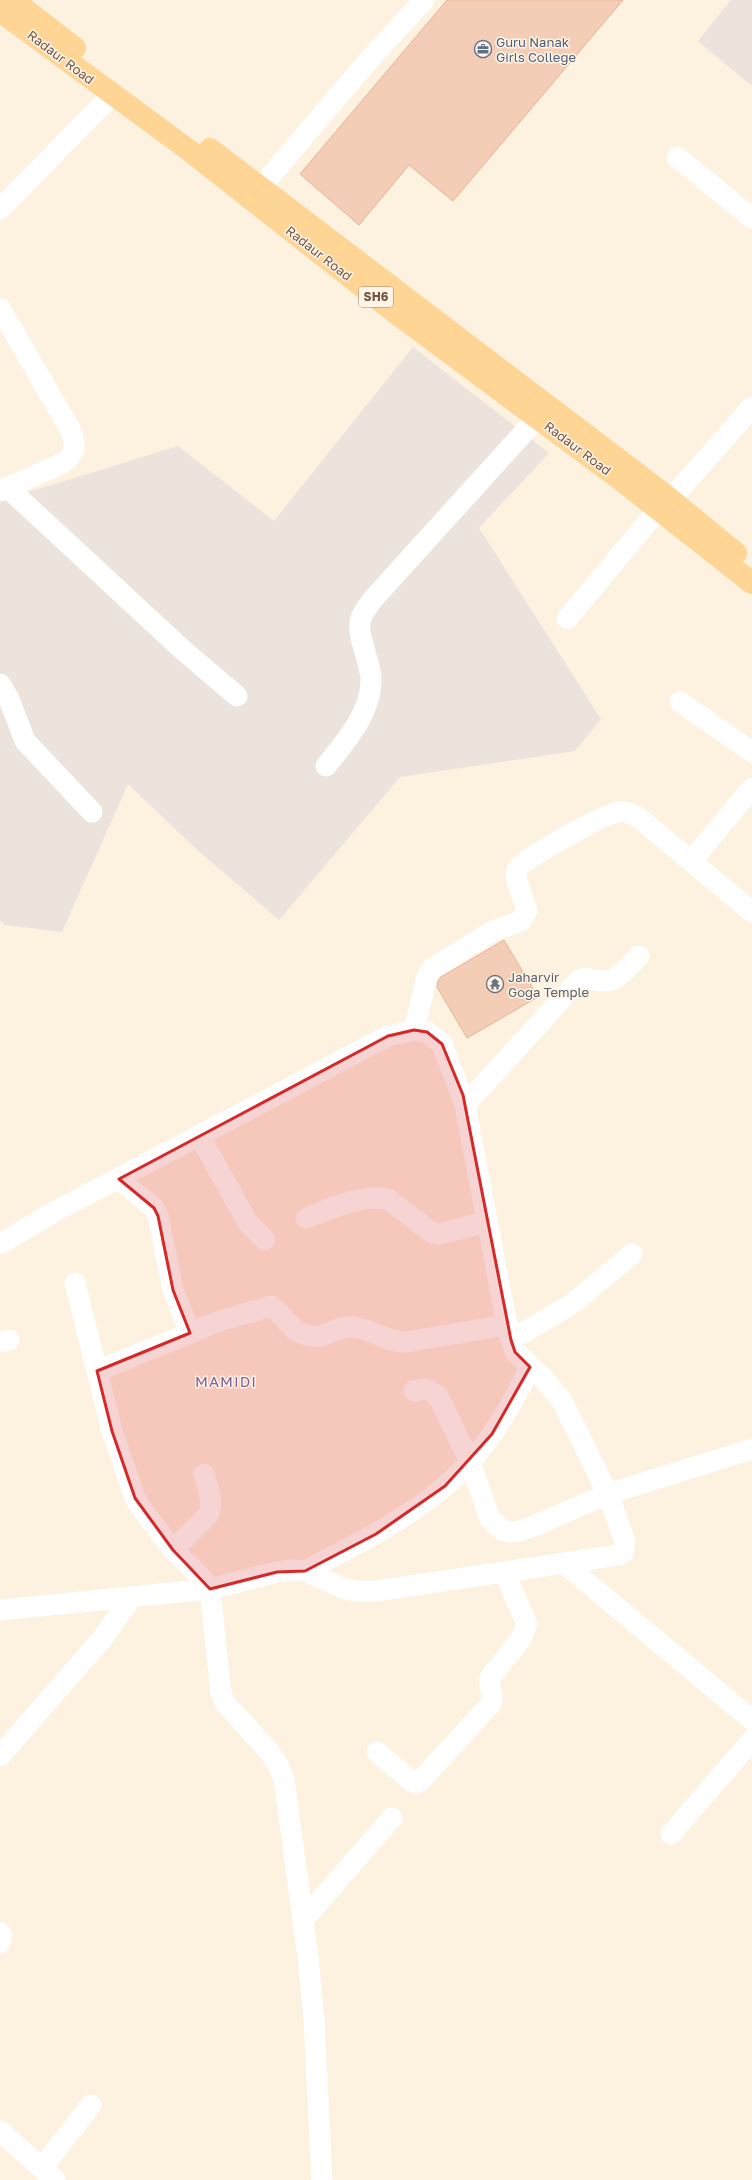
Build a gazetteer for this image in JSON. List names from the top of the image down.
{
  "streets": {
    "main road": ["Radaur Road", "SH6"]
  },
  "districts": ["MAMIDI"],
  "places": {
    "office": ["Guru Nanak Girls College"],
    "temple": ["Jaharvir Goga Temple"]
  }
}
